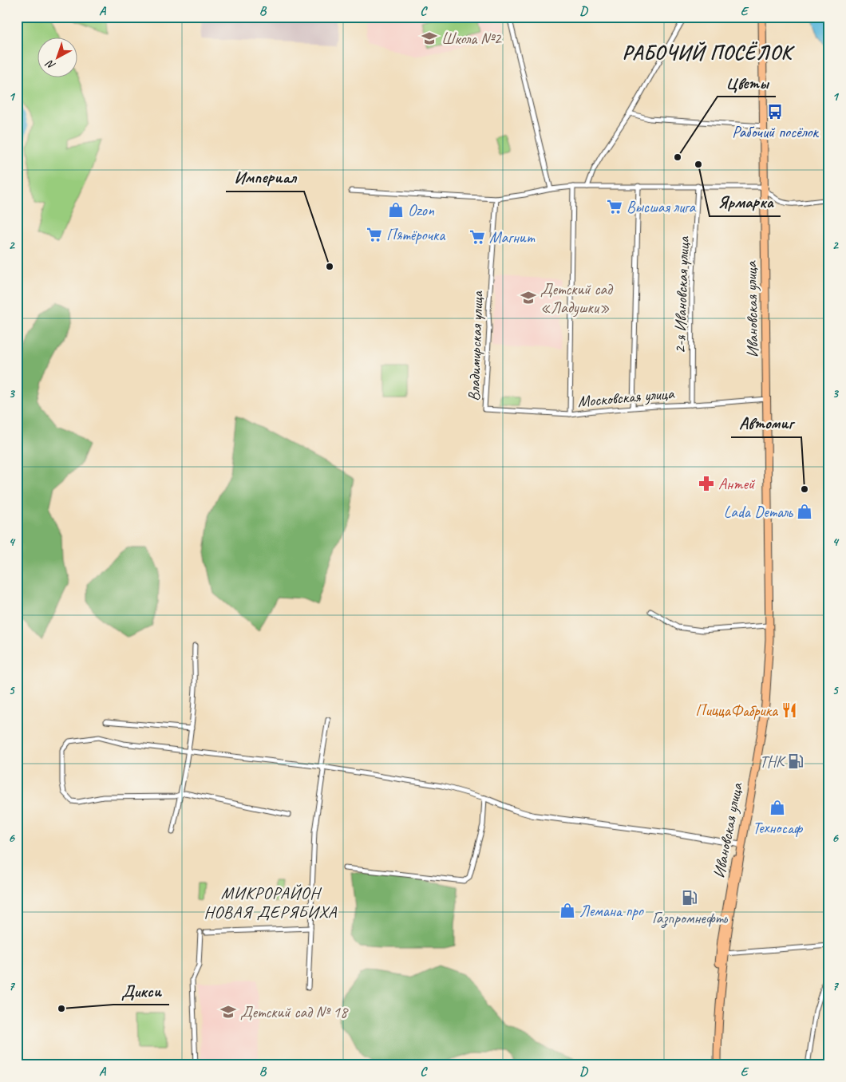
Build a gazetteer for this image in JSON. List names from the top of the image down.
{
  "streets": {
    "main road": ["Ивановская улица"],
    "street": ["2-я Ивановская улица", "Владимирская улица", "Московская улица"]
  },
  "crossings": [
    ["2-я Ивановская улица", "Московская улица"],
    ["Ивановская улица", "Московская улица"],
    ["Владимирская улица", "Московская улица"]
  ],
  "districts": ["РАБОЧИЙ ПОСЁЛОК", "МИКРОРАЙОН НОВАЯ ДЕРЯБИХА"],
  "places": {
    "school or university": ["Школа №2", "Детский сад «Ладушки»", "Детский сад № 18"],
    "bus stop": ["Рабочий посёлок"],
    "other": [
      "Цветы",
      "Ярмарка",
      "Империал",
      "Автомиг",
      "Дикси"
    ],
    "supermarket": ["Высшая лига", "Пятёрочка", "Магнит"],
    "shop": [
      "Ozon",
      "Lada Dеталь",
      "Техносаф",
      "Лемана про"
    ],
    "pharmacy": ["Антей"],
    "restaurant": ["ПиццаФабрика"],
    "fuel station": ["ТНК", "Газпромнефть"]
  },
  "north": "bottom left",
  "grid": {
    "columns": [
      "A",
      "B",
      "C",
      "D",
      "E"
    ],
    "rows": [
      "1",
      "2",
      "3",
      "4",
      "5",
      "6",
      "7"
    ]
  }
}
